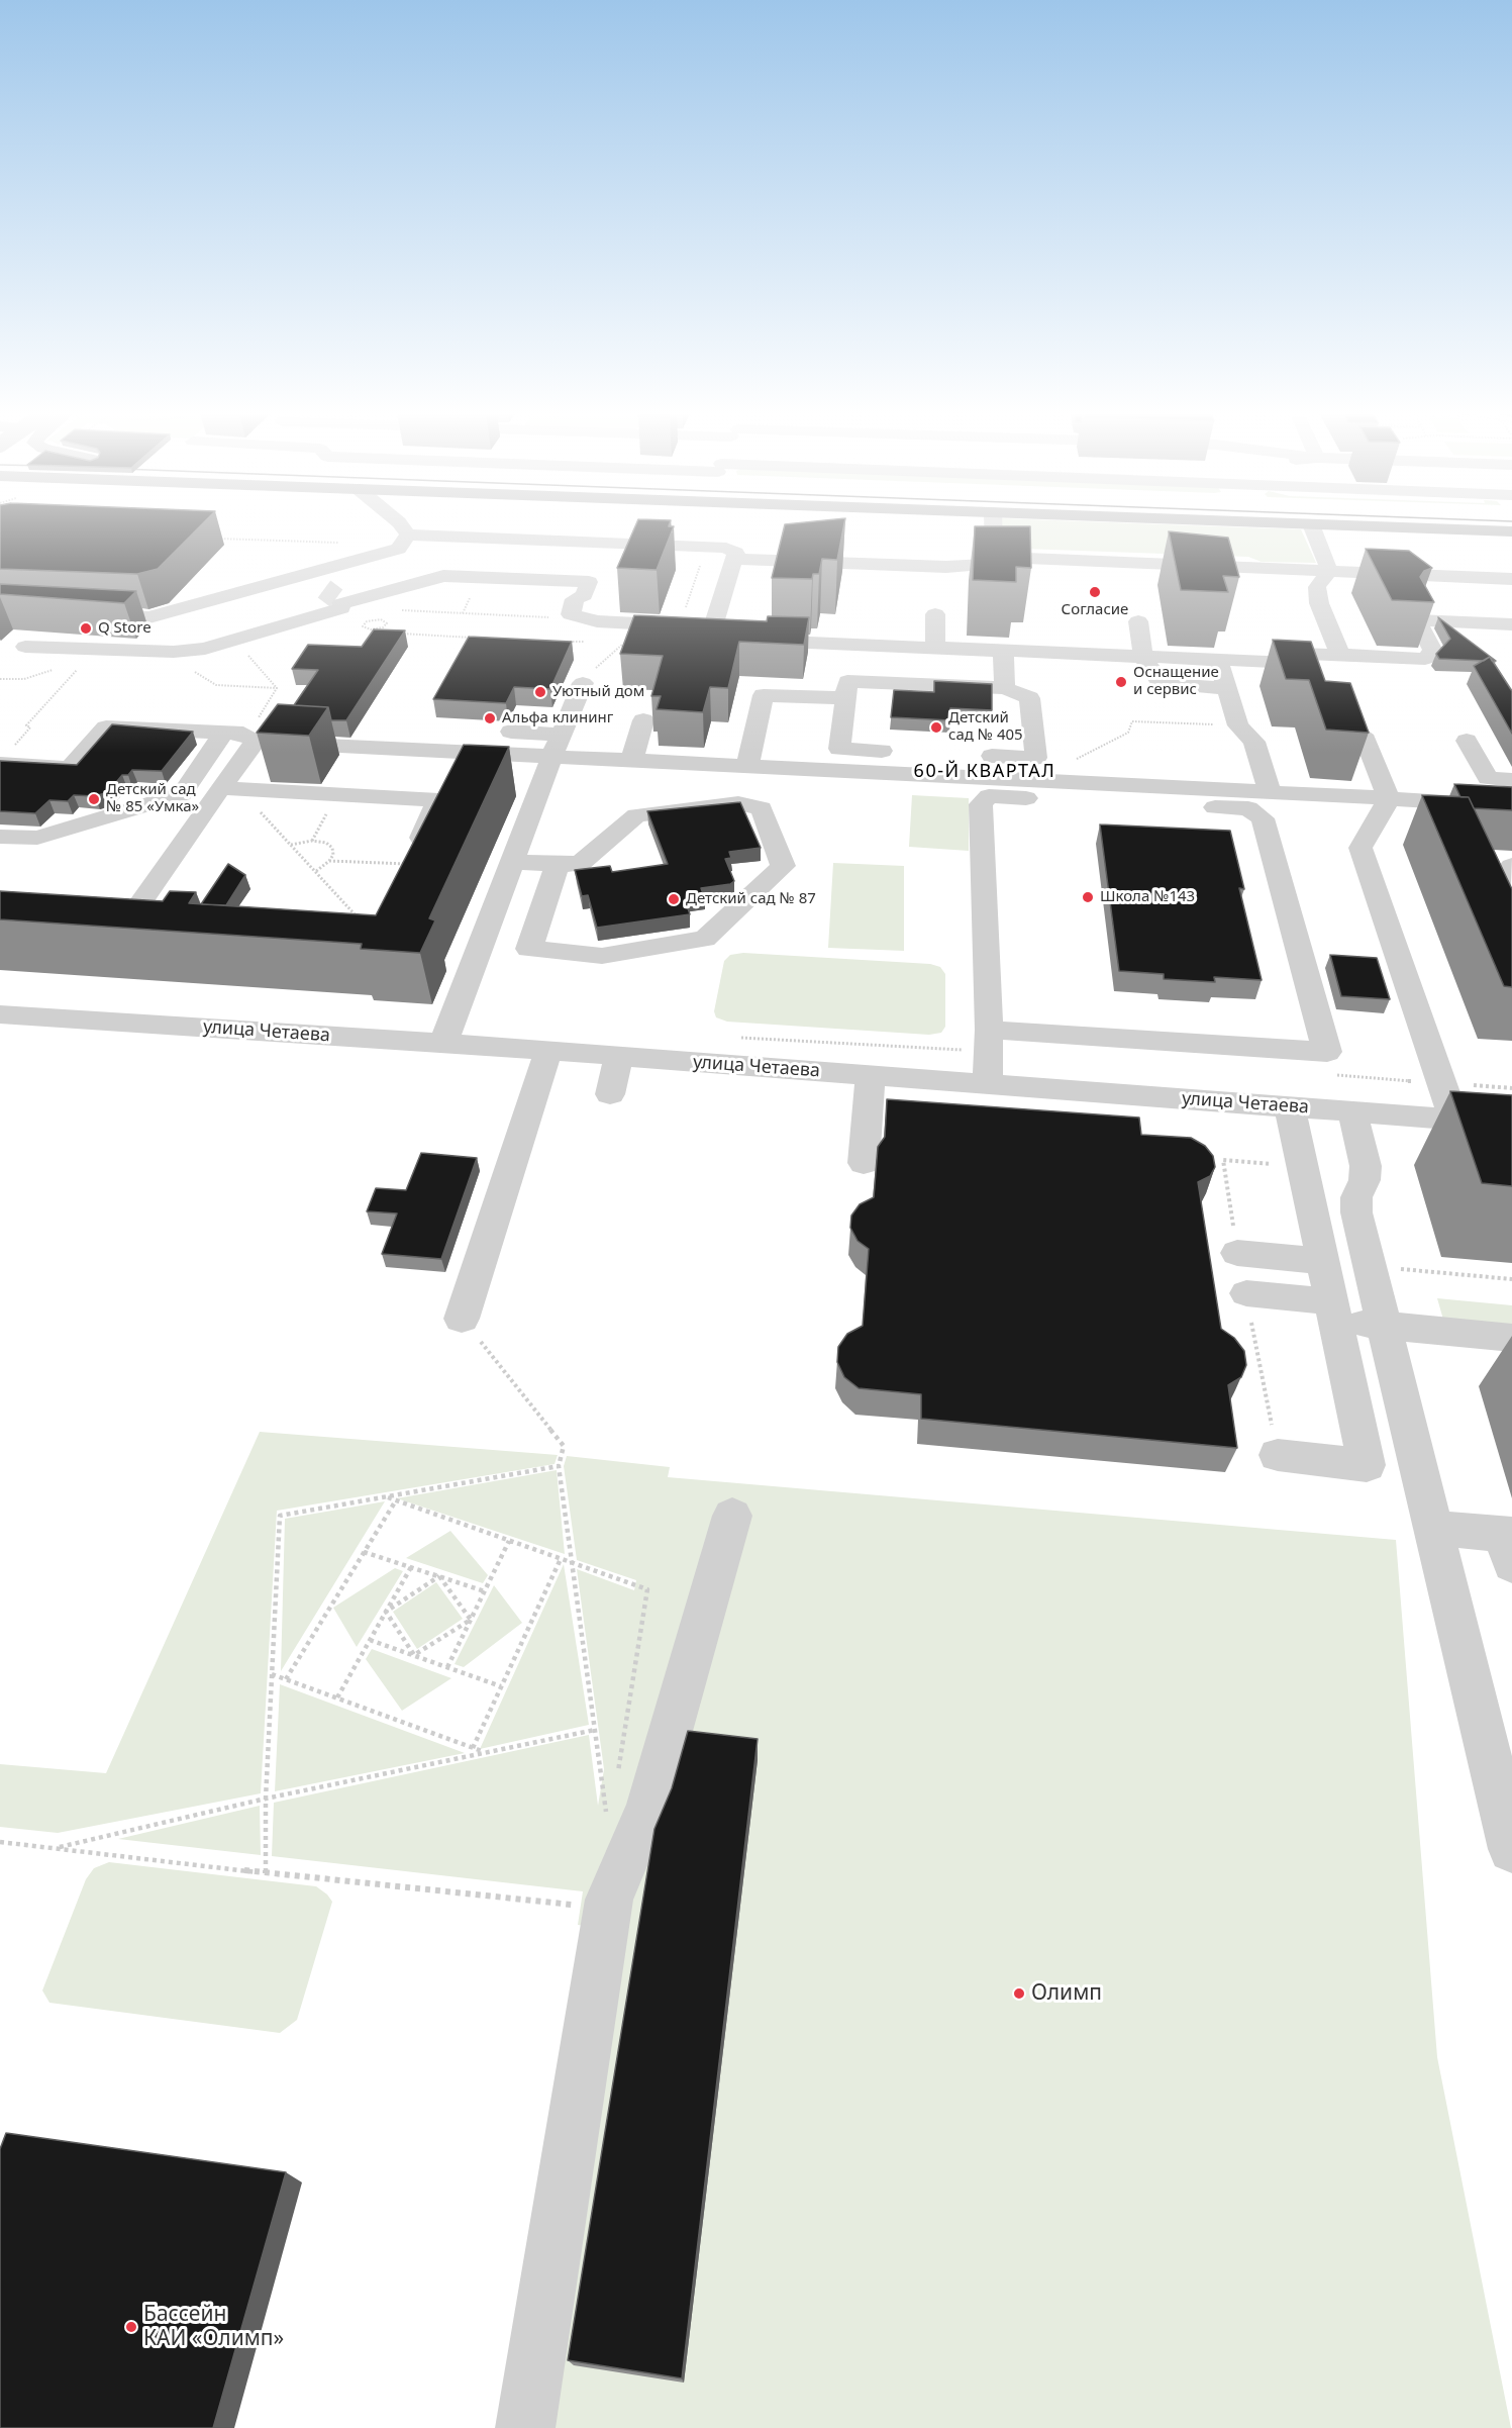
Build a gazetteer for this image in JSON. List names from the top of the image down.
{
  "streets": {
    "street": ["улица Четаева"]
  },
  "districts": ["60-Й КВАРТАЛ"],
  "places": [
    "Согласие",
    "Q Store",
    "Оснащение и сервис",
    "Уютный дом",
    "Альфа клининг",
    "Детский сад № 405",
    "Детский сад № 85 «Умка»",
    "Школа №143",
    "Детский сад № 87",
    "Олимп",
    "Бассейн КАИ «Олимп»"
  ]
}
